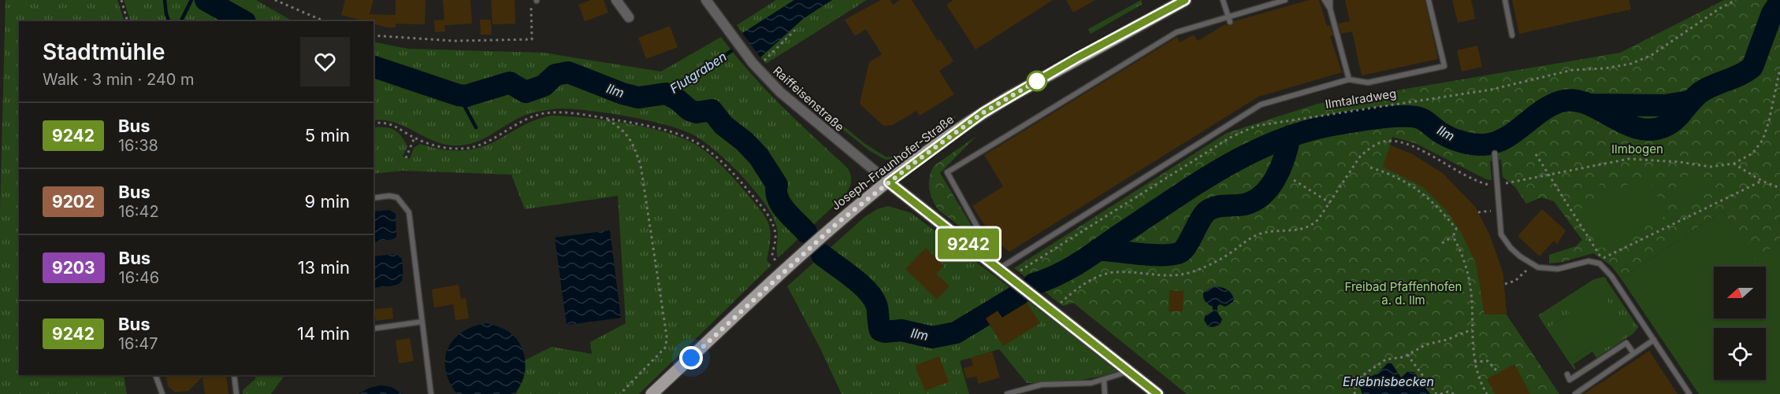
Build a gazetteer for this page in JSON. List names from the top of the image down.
{
  "streets": {
    "main road": ["Joseph-Fraunhofer-Straße"],
    "street": ["Raiffeisenstraße"],
    "path": ["Ilmtalradweg"]
  },
  "crossings": [
    ["Raiffeisenstraße", "Joseph-Fraunhofer-Straße"]
  ],
  "water": ["Flutgraben", "Ilm", "Erlebnisbecken"],
  "parks": ["Ilmbogen", "Freibad Pfaffenhofen a. d. Ilm"],
  "lines": ["bus line 9242"],
  "north": "left",
  "page": {
    "on_map": "9242",
    "heading": ["Stadtmühle", "Walk · 3 min · 240 m"],
    "list": [
      {
        "mark": "9242",
        "name": "Bus",
        "note": "16:38",
        "value": "5 min"
      },
      {
        "mark": "9202",
        "name": "Bus",
        "note": "16:42",
        "value": "9 min"
      },
      {
        "mark": "9203",
        "name": "Bus",
        "note": "16:46",
        "value": "13 min"
      },
      {
        "mark": "9242",
        "name": "Bus",
        "note": "16:47",
        "value": "14 min"
      }
    ]
  }
}
